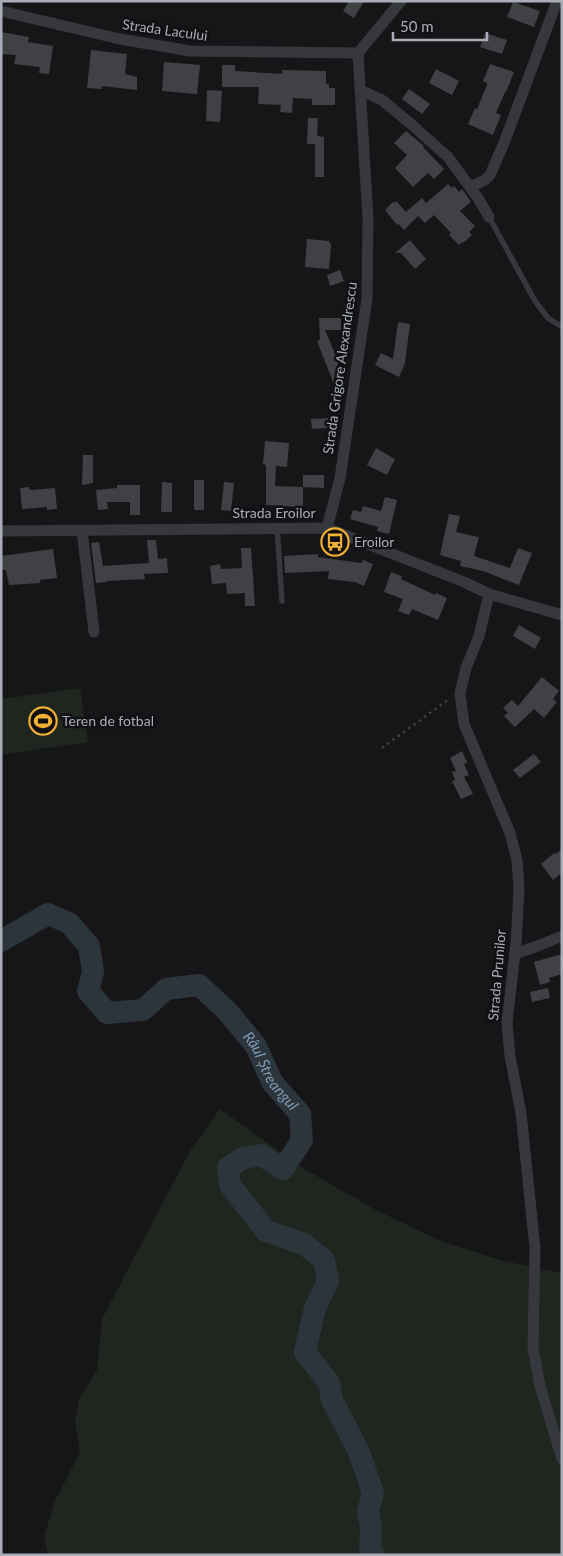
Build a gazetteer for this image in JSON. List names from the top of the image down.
{
  "streets": {
    "street": [
      "Strada Lacului",
      "Strada Grigore Alexandrescu",
      "Strada Eroilor",
      "Strada Prunilor"
    ]
  },
  "crossings": [
    ["Strada Lacului", "Strada Grigore Alexandrescu"],
    ["Strada Grigore Alexandrescu", "Strada Eroilor"],
    ["Strada Eroilor", "Strada Prunilor"]
  ],
  "water": ["Râul Ștreangul"],
  "places": {
    "bus stop": ["Eroilor"],
    "sports": ["Teren de fotbal"]
  },
  "scale_bar": "50 m"
}
